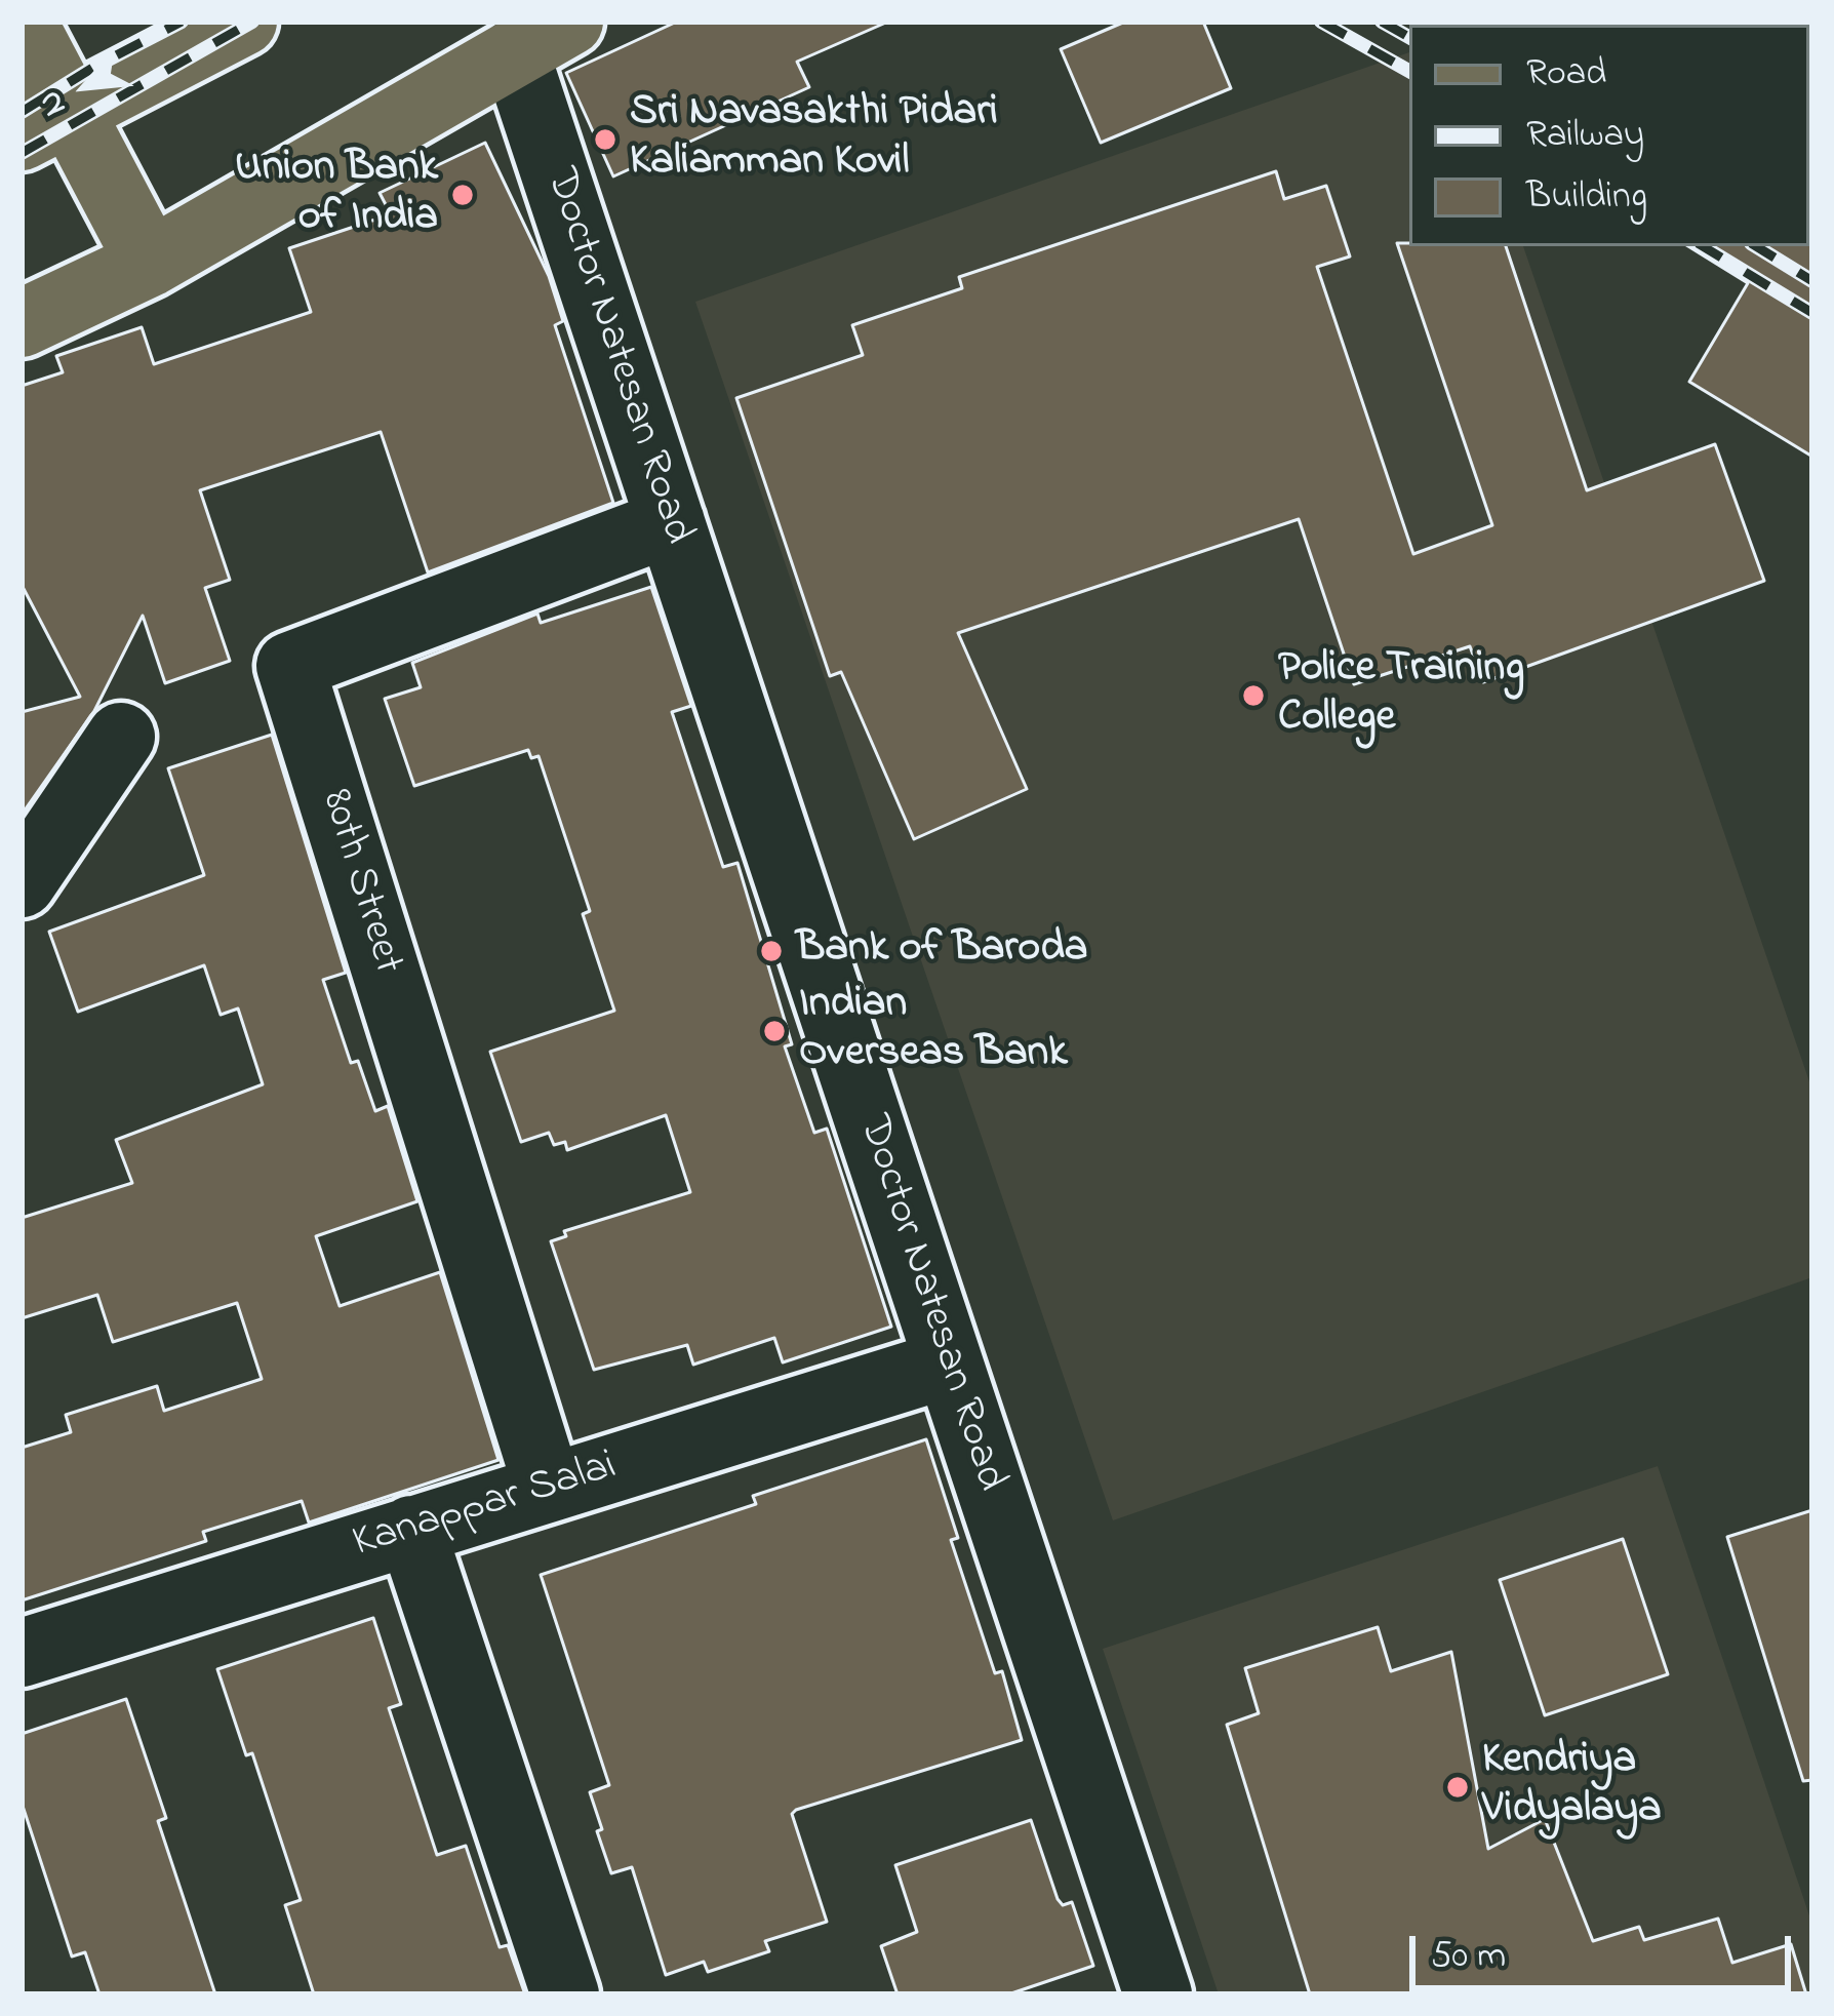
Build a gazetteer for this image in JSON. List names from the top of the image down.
{
  "streets": {
    "street": ["Doctor Natesan Road", "80th Street", "Kanappar Salai"]
  },
  "crossings": [
    ["Doctor Natesan Road", "80th Street"],
    ["Doctor Natesan Road", "Kanappar Salai"],
    ["80th Street", "Kanappar Salai"]
  ],
  "places": [
    "Sri Navasakthi Pidari Kaliamman Kovil",
    "Union Bank of India",
    "Police Training College",
    "Bank of Baroda",
    "Indian Overseas Bank",
    "Kendriya Vidyalaya"
  ],
  "legend": ["Road", "Railway", "Building"],
  "scale_bar": "50 m",
  "north": "bottom left"
}
